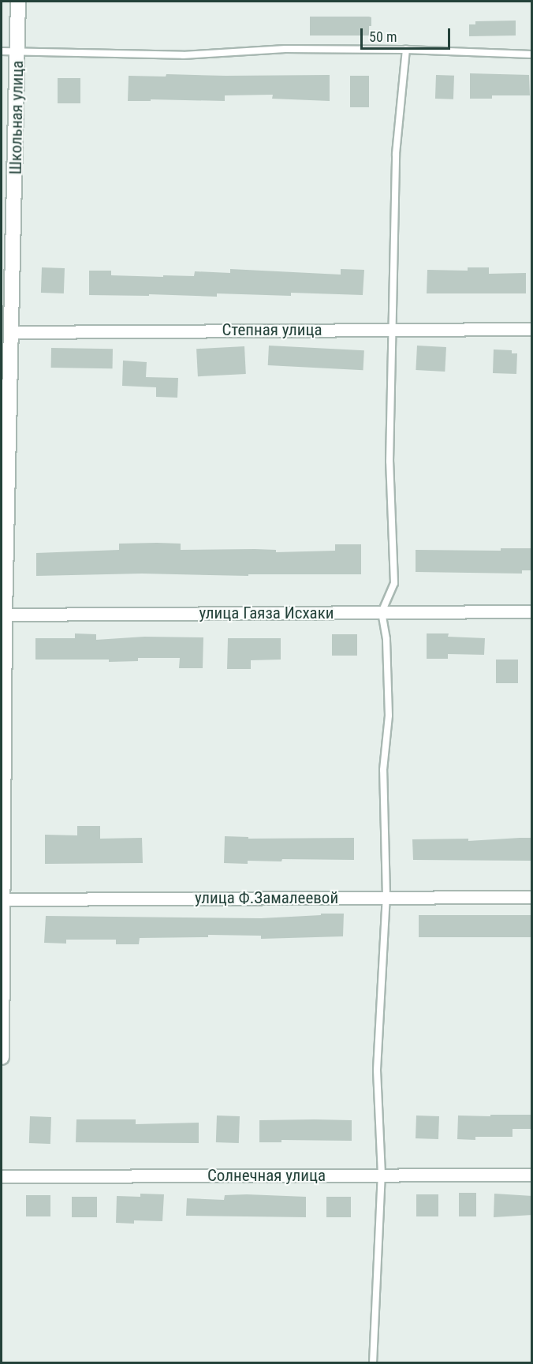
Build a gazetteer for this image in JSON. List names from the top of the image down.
{
  "streets": {
    "street": [
      "Школьная улица",
      "Степная улица",
      "улица Гаяза Исхаки",
      "улица Ф.Замалеевой",
      "Солнечная улица"
    ]
  },
  "crossings": [
    ["Школьная улица", "Степная улица"],
    ["Школьная улица", "улица Гаяза Исхаки"],
    ["Школьная улица", "улица Ф.Замалеевой"]
  ],
  "scale_bar": "50 m"
}
